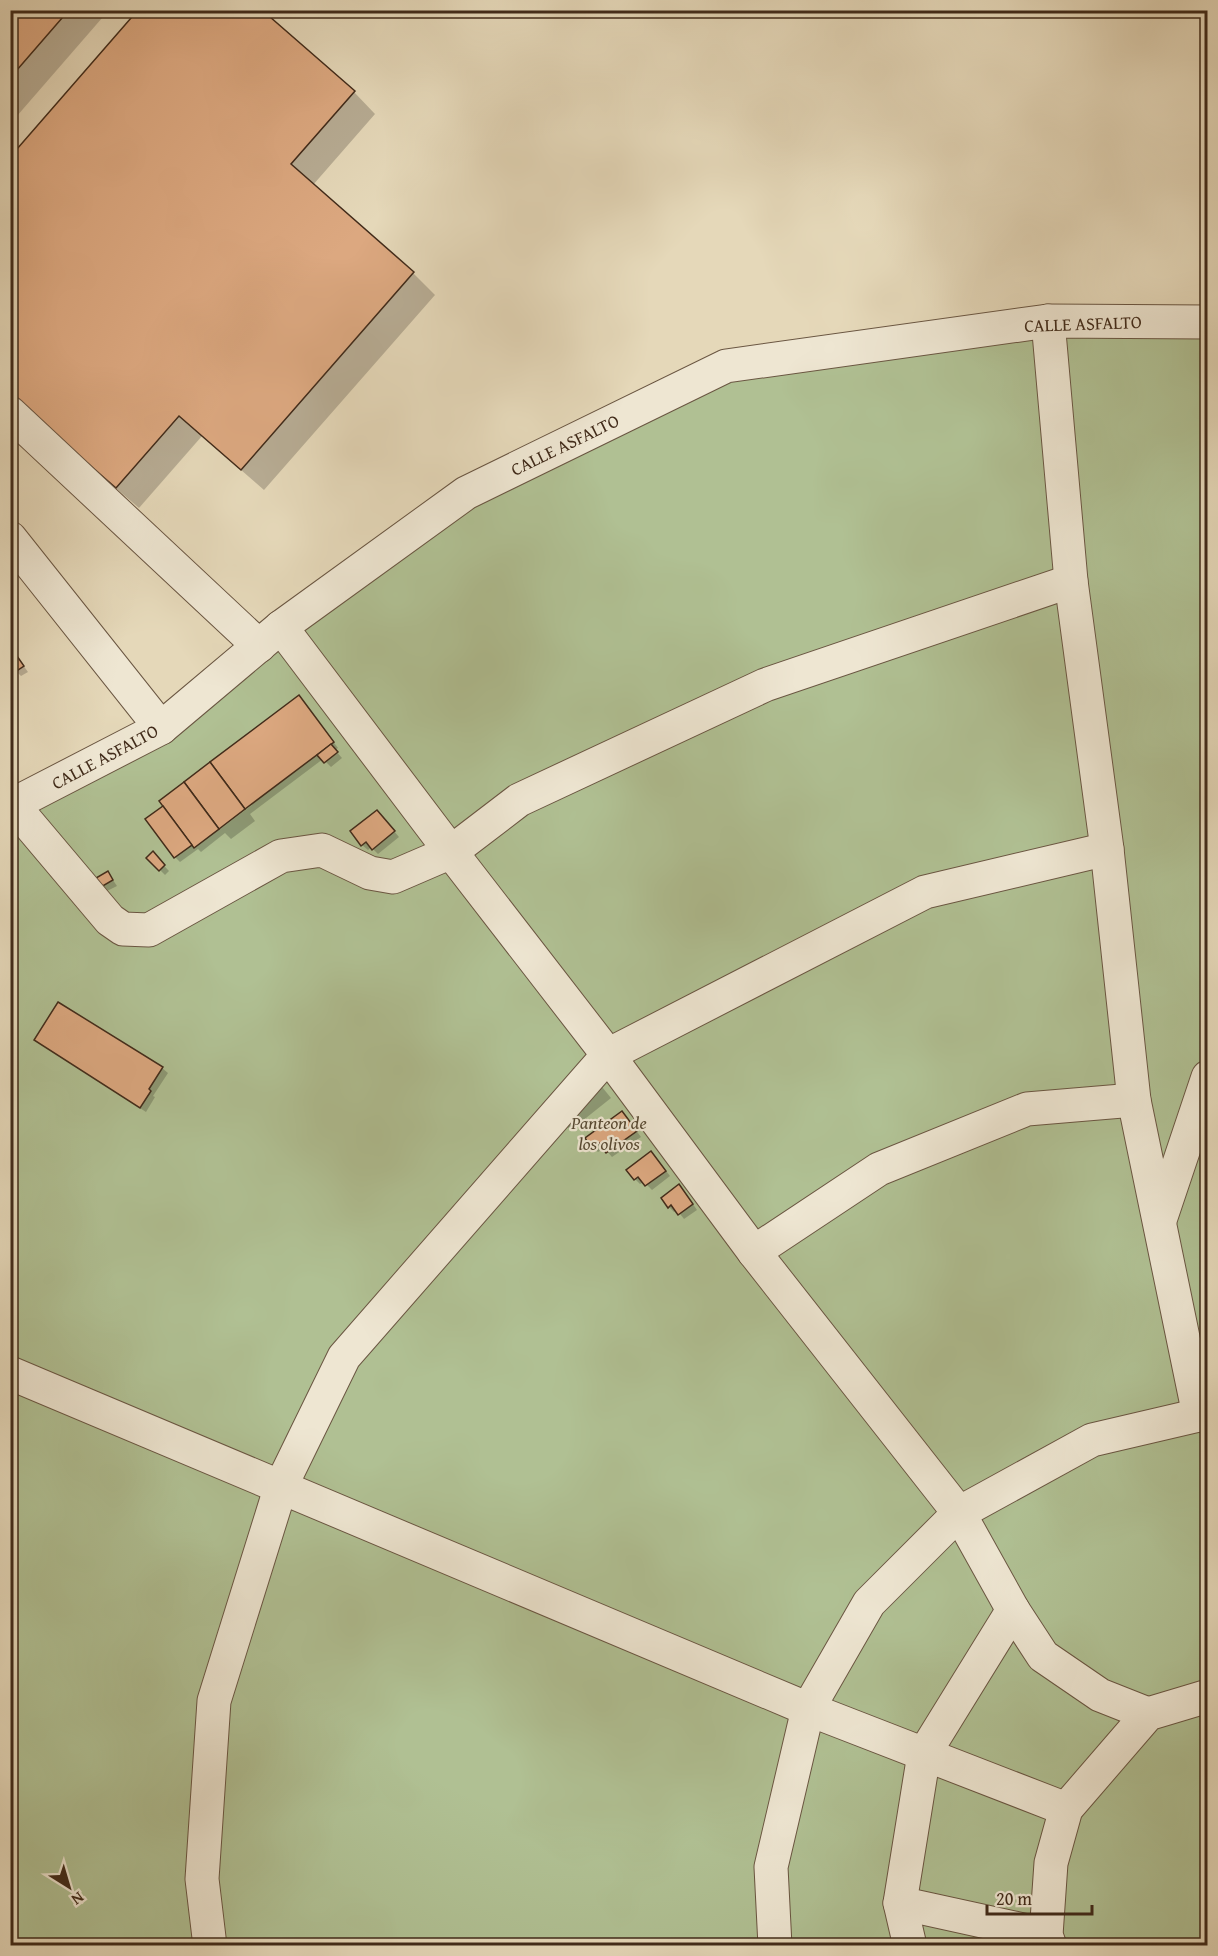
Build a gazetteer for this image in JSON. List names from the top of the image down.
{
  "streets": {
    "street": ["CALLE ASFALTO"]
  },
  "parks": ["Panteon de los olivos"],
  "scale_bar": "20 m",
  "north": "bottom right"
}
